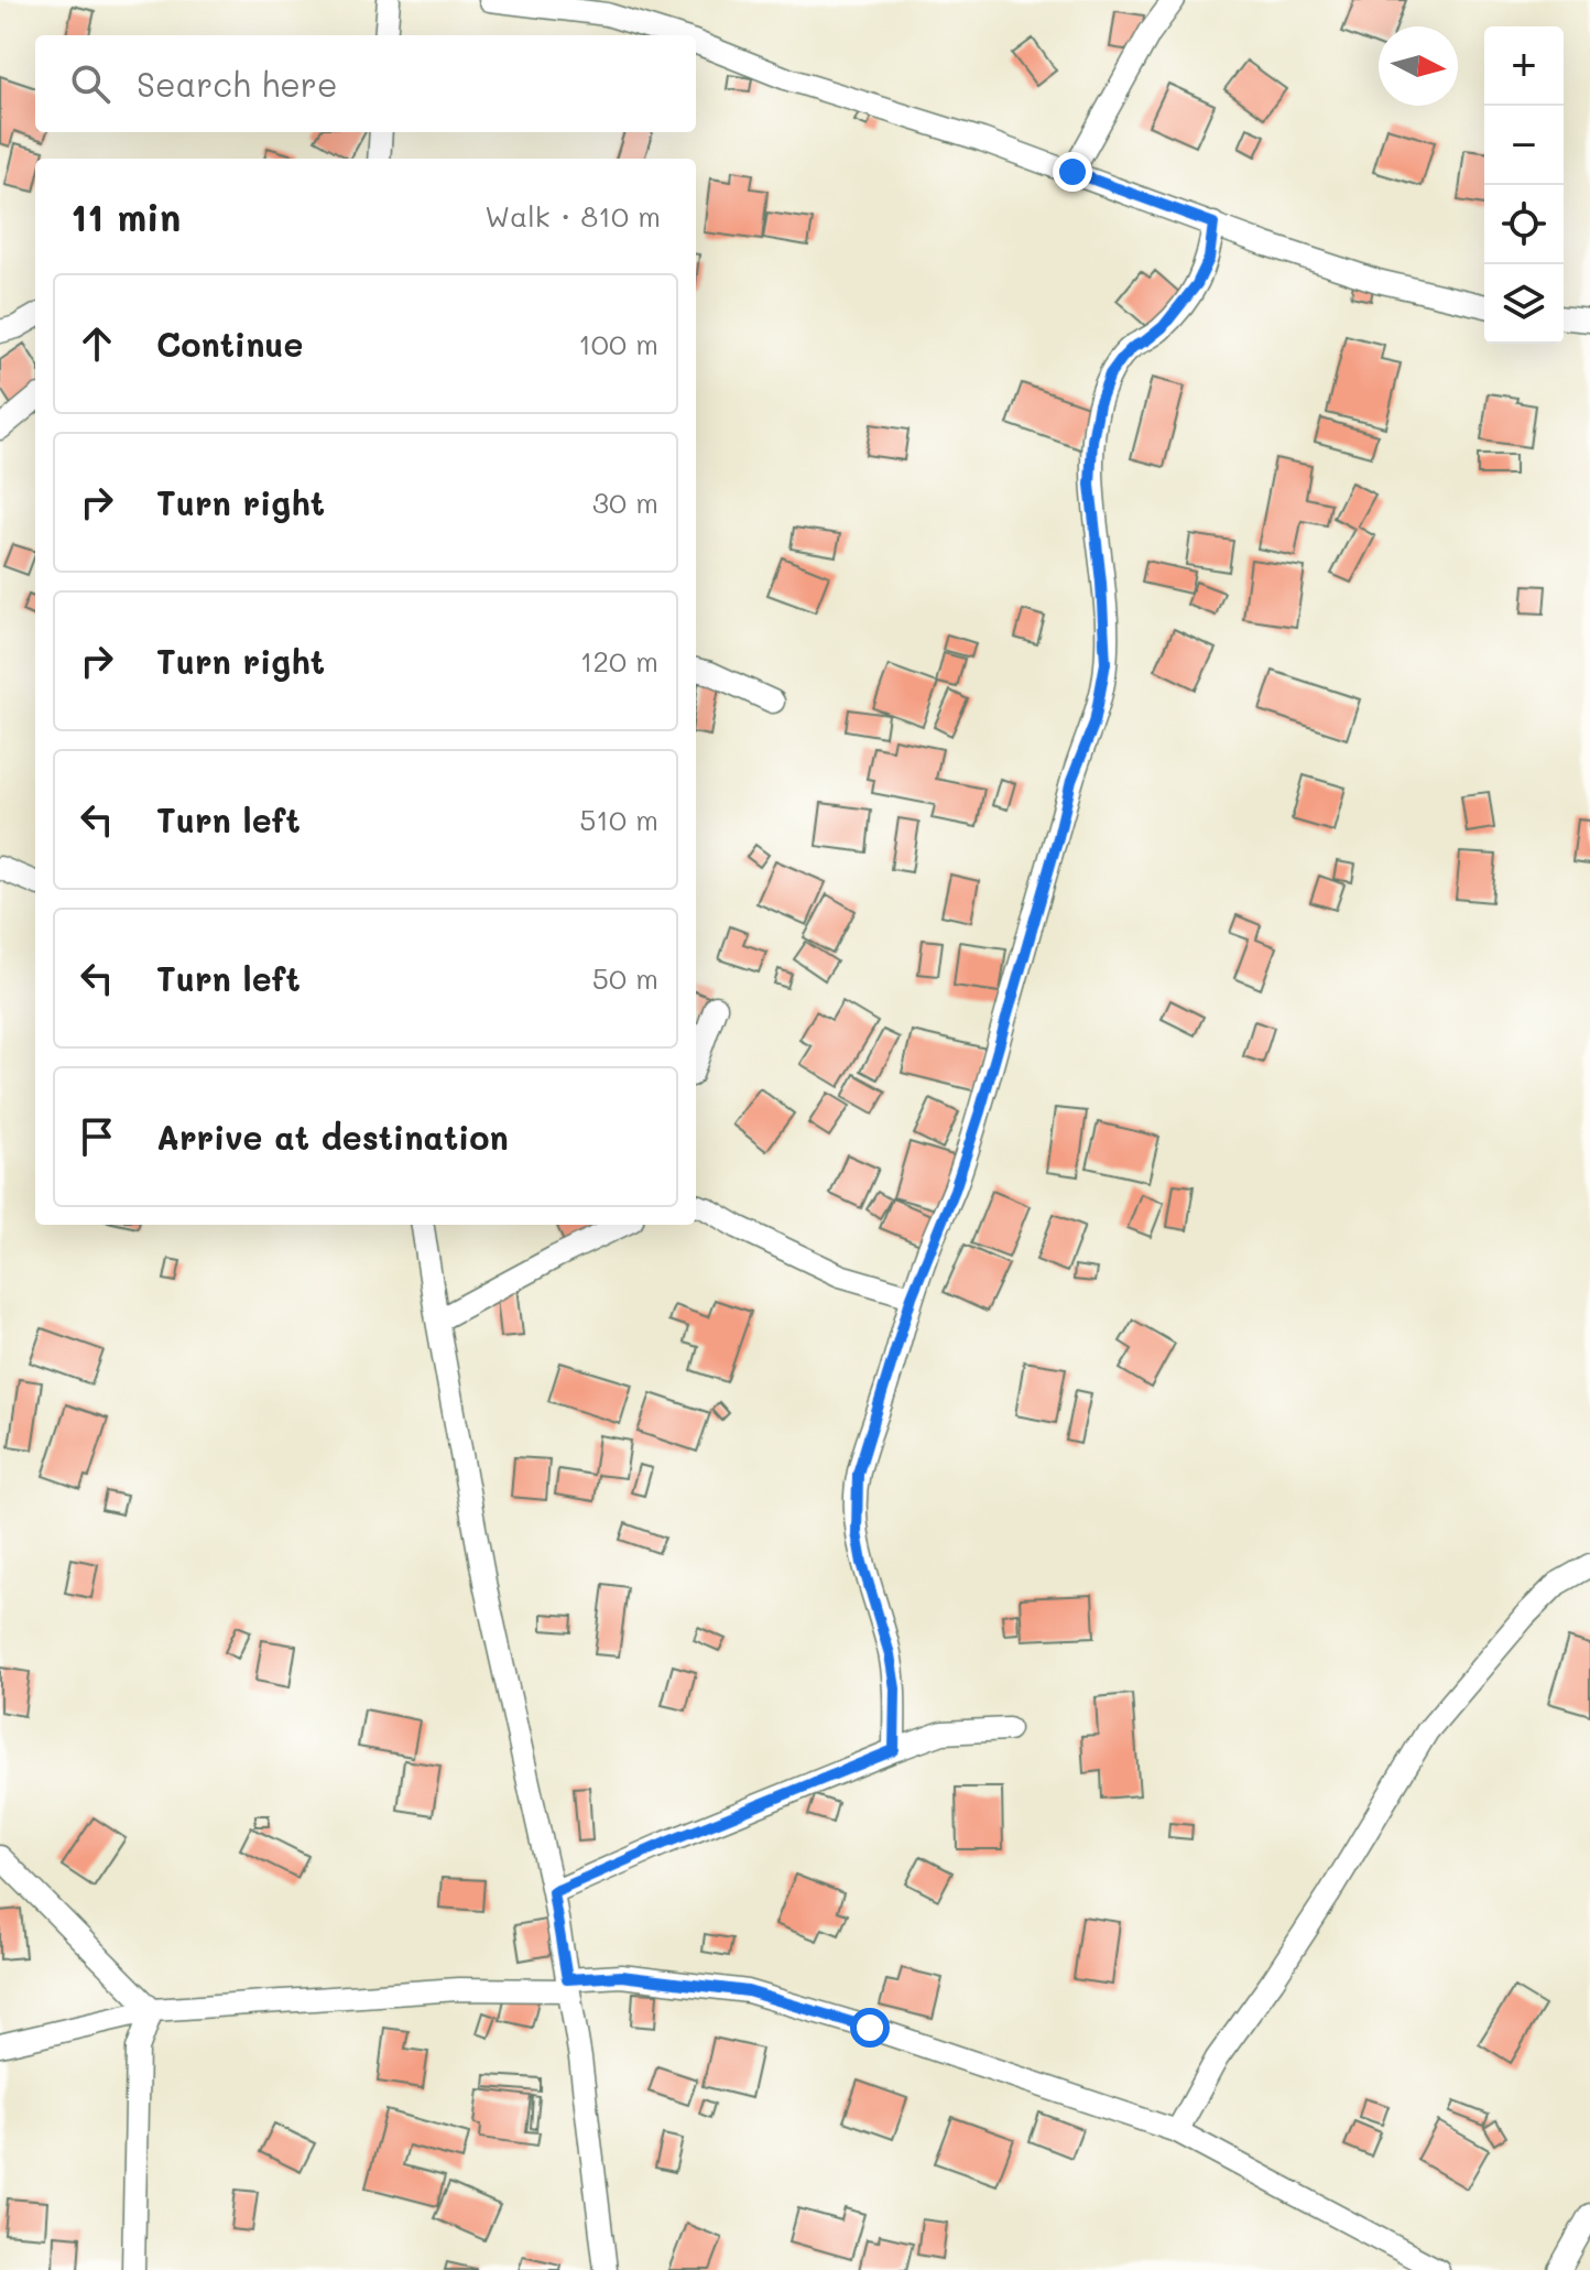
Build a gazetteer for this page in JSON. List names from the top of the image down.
{
  "north": "right",
  "page": {
    "map_buttons": ["+", "−"],
    "search": "Search here",
    "heading": ["11 min", "Walk · 810 m"],
    "list": [
      ["Continue", "100 m"],
      ["Turn right", "30 m"],
      ["Turn right", "120 m"],
      ["Turn left", "510 m"],
      ["Turn left", "50 m"],
      "Arrive at destination"
    ]
  }
}
